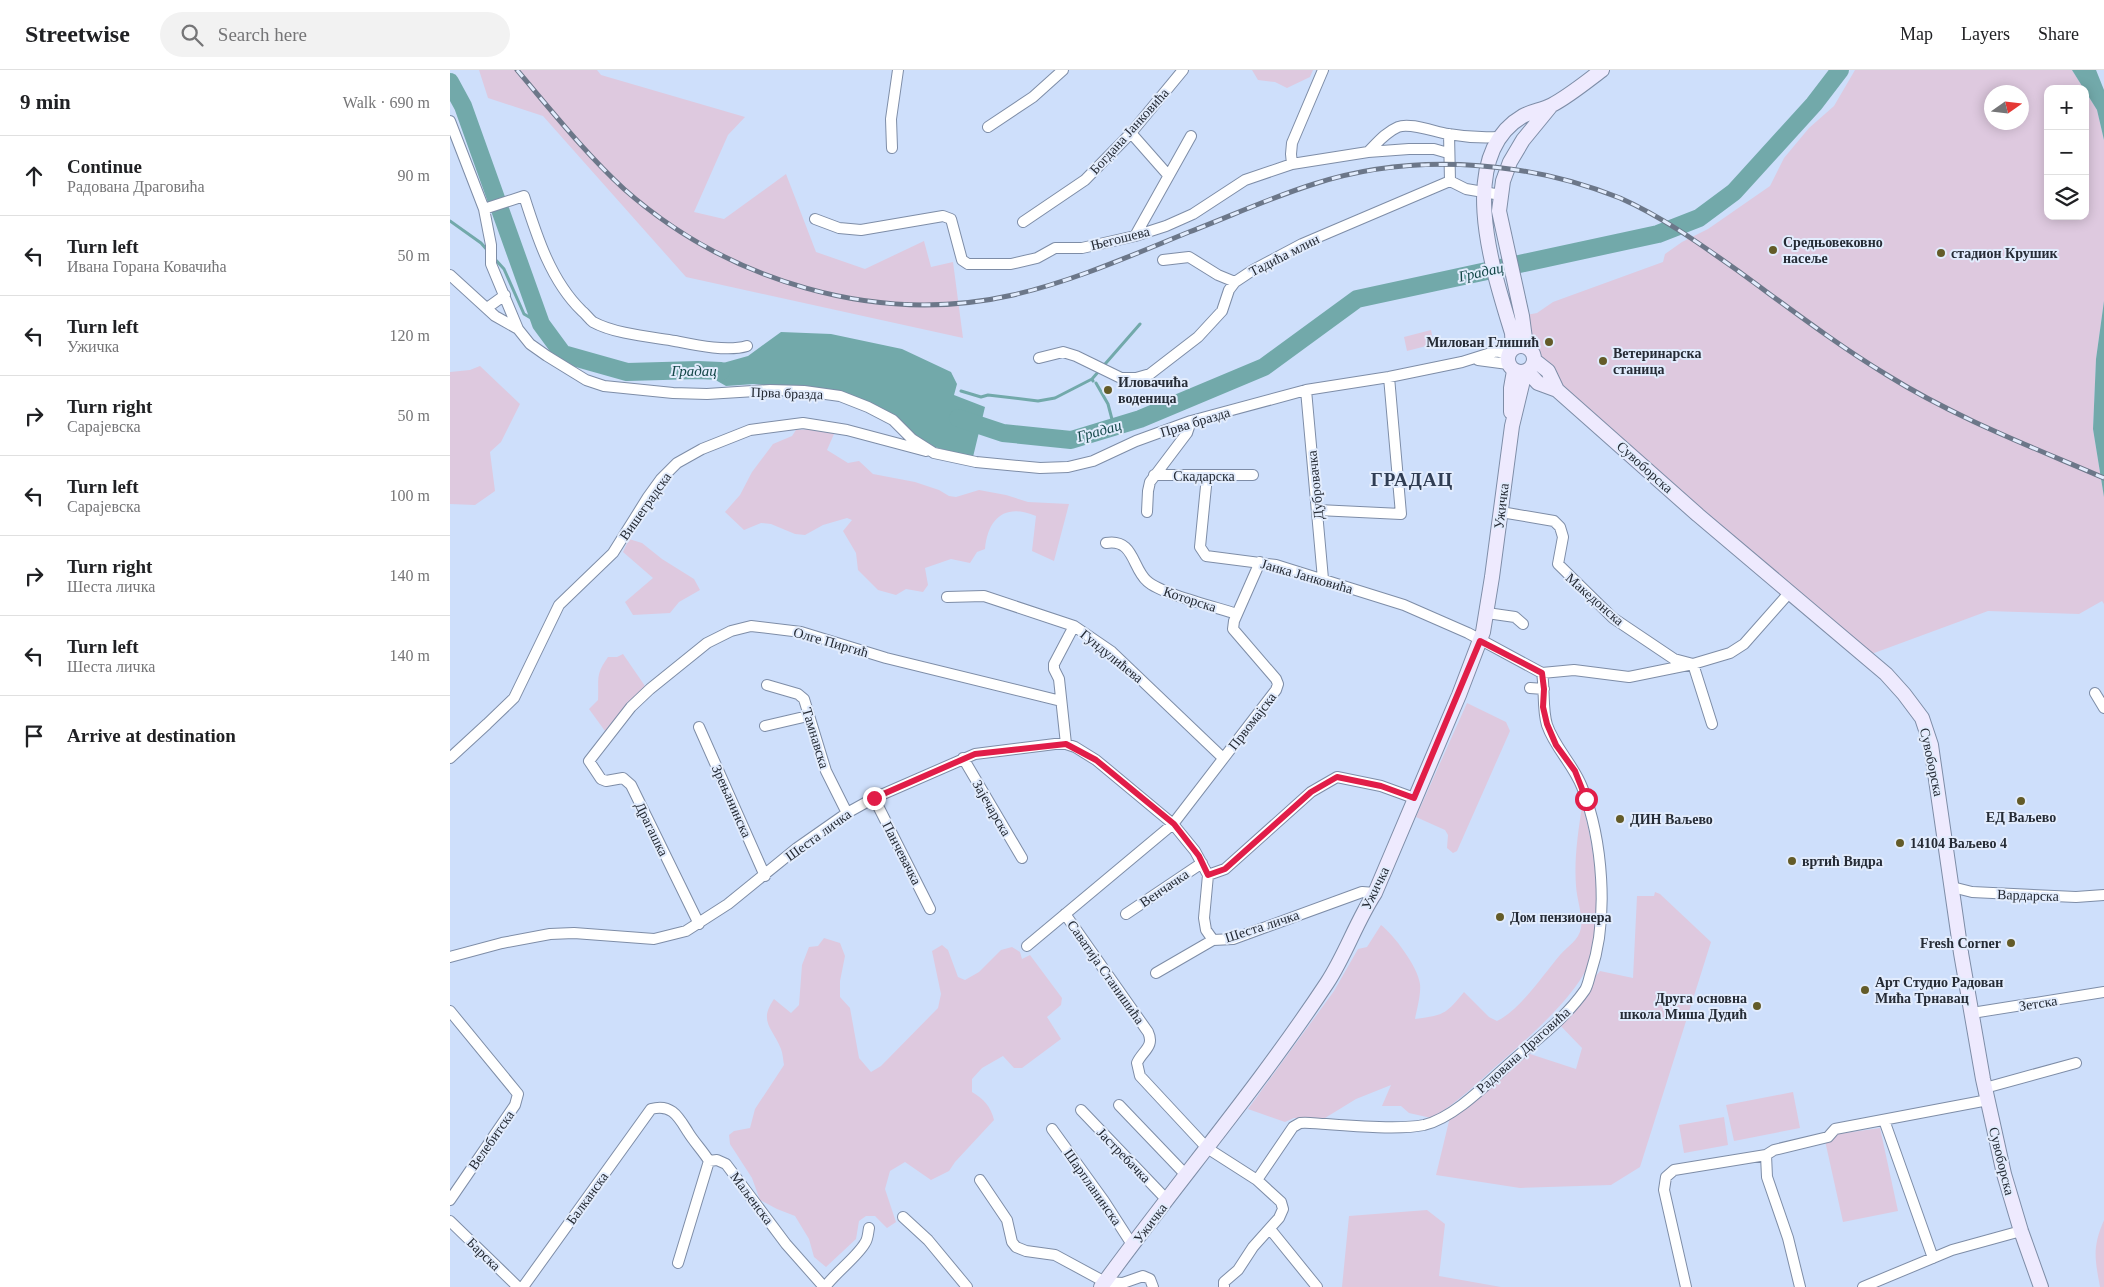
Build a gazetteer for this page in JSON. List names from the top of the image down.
{
  "streets": {
    "main road": ["Сувоборска", "Ужичка"],
    "street": [
      "Богдана Јанковића",
      "Његошева",
      "Тадића млин",
      "Прва бразда",
      "Скадарска",
      "Дубровачка",
      "Вишеградска",
      "Јанка Јанковића",
      "Которска",
      "Македонска",
      "Олге Пиргић",
      "Гундулићева",
      "Првомајска",
      "Тамнавска",
      "Зрењанинска",
      "Зајечарска",
      "Драгашка",
      "Шеста личка",
      "Панчевачка",
      "Венчачка",
      "Вардарска",
      "Саватија Станишића",
      "Зетска",
      "Радована Драговића",
      "Велебитска",
      "Јастребачка",
      "Шарпланинска",
      "Балканска",
      "Маљенска",
      "Барска"
    ]
  },
  "crossings": [
    ["Прва бразда", "Сувоборска"],
    ["Прва бразда", "Дубровачка"],
    ["Прва бразда", "Вишеградска"],
    ["Прва бразда", "Ужичка"],
    ["Сувоборска", "Ужичка"],
    ["Сувоборска", "Вардарска"],
    ["Сувоборска", "Зетска"],
    ["Скадарска", "Јанка Јанковића"],
    ["Дубровачка", "Јанка Јанковића"],
    ["Ужичка", "Јанка Јанковића"],
    ["Ужичка", "Македонска"],
    ["Ужичка", "Шеста личка"],
    ["Ужичка", "Саватија Станишића"],
    ["Ужичка", "Јастребачка"],
    ["Ужичка", "Шарпланинска"],
    ["Јанка Јанковића", "Првомајска"],
    ["Јанка Јанковића", "Радована Драговића"],
    ["Которска", "Првомајска"],
    ["Олге Пиргић", "Драгашка"],
    ["Гундулићева", "Првомајска"],
    ["Првомајска", "Саватија Станишића"],
    ["Тамнавска", "Шеста личка"],
    ["Зрењанинска", "Шеста личка"],
    ["Зајечарска", "Шеста личка"],
    ["Драгашка", "Шеста личка"],
    ["Шеста личка", "Панчевачка"],
    ["Балканска", "Маљенска"]
  ],
  "districts": ["ГРАДАЦ"],
  "water": ["Градац"],
  "places": [
    "Средњовековно насеље",
    "стадион Крушик",
    "Милован Глишић",
    "Ветеринарска станица",
    "Иловачића воденица",
    "ЕД Ваљево",
    "ДИН Ваљево",
    "14104 Ваљево 4",
    "вртић Видра",
    "Дом пензионера",
    "Fresh Corner",
    "Арт Студио Радован Мића Трнавац",
    "Друга основна школа Миша Дудић"
  ],
  "north": "right",
  "page": {
    "header": "Streetwise",
    "search": "Search here",
    "nav": ["Map", "Layers", "Share"],
    "heading": ["9 min", "Walk · 690 m"],
    "map_buttons": ["+", "−"],
    "list": [
      ["Continue", "Радована Драговића", "90 m"],
      ["Turn left", "Ивана Горана Ковачића", "50 m"],
      ["Turn left", "Ужичка", "120 m"],
      ["Turn right", "Сарајевска", "50 m"],
      ["Turn left", "Сарајевска", "100 m"],
      ["Turn right", "Шеста личка", "140 m"],
      ["Turn left", "Шеста личка", "140 m"],
      "Arrive at destination"
    ]
  }
}
